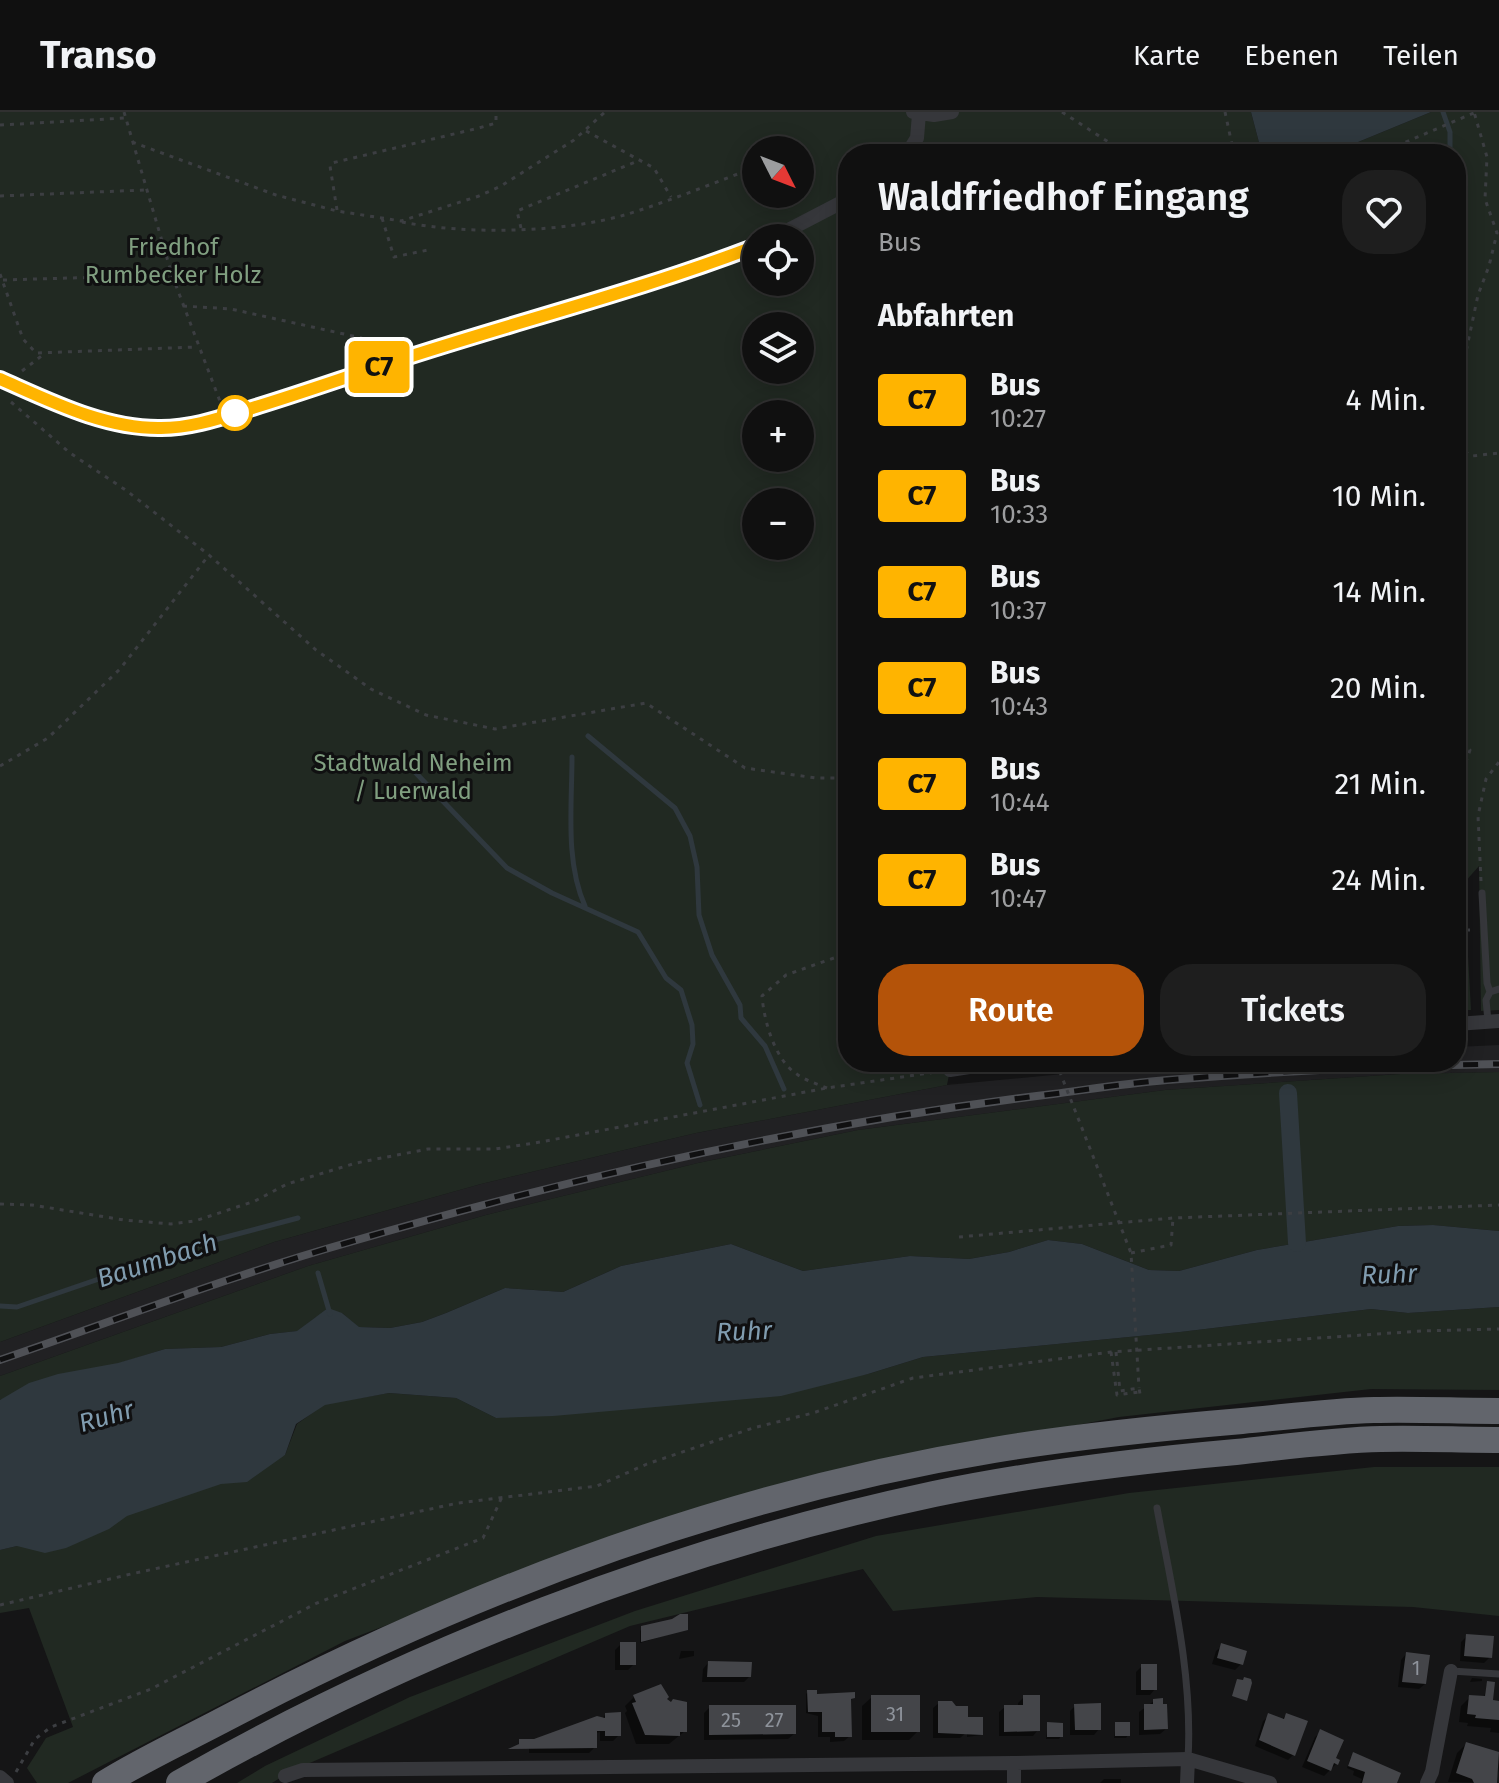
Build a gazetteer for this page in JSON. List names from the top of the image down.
{
  "water": ["Baumbach", "Ruhr"],
  "parks": ["Friedhof Rumbecker Holz", "Stadtwald Neheim / Luerwald"],
  "lines": ["bus line C7"],
  "house_numbers": [
    "1",
    "31",
    "25",
    "27"
  ],
  "north": "bottom right",
  "page": {
    "header": "Transo",
    "nav": ["Karte", "Ebenen", "Teilen"],
    "on_map": "C7",
    "map_buttons": ["+", "−"],
    "heading": [
      ["Waldfriedhof Eingang", "Bus"],
      "Abfahrten"
    ],
    "list": [
      {
        "mark": "C7",
        "name": "Bus",
        "note": "10:27",
        "value": "4 Min."
      },
      {
        "mark": "C7",
        "name": "Bus",
        "note": "10:33",
        "value": "10 Min."
      },
      {
        "mark": "C7",
        "name": "Bus",
        "note": "10:37",
        "value": "14 Min."
      },
      {
        "mark": "C7",
        "name": "Bus",
        "note": "10:43",
        "value": "20 Min."
      },
      {
        "mark": "C7",
        "name": "Bus",
        "note": "10:44",
        "value": "21 Min."
      },
      {
        "mark": "C7",
        "name": "Bus",
        "note": "10:47",
        "value": "24 Min."
      }
    ],
    "buttons": ["Route", "Tickets"]
  }
}
